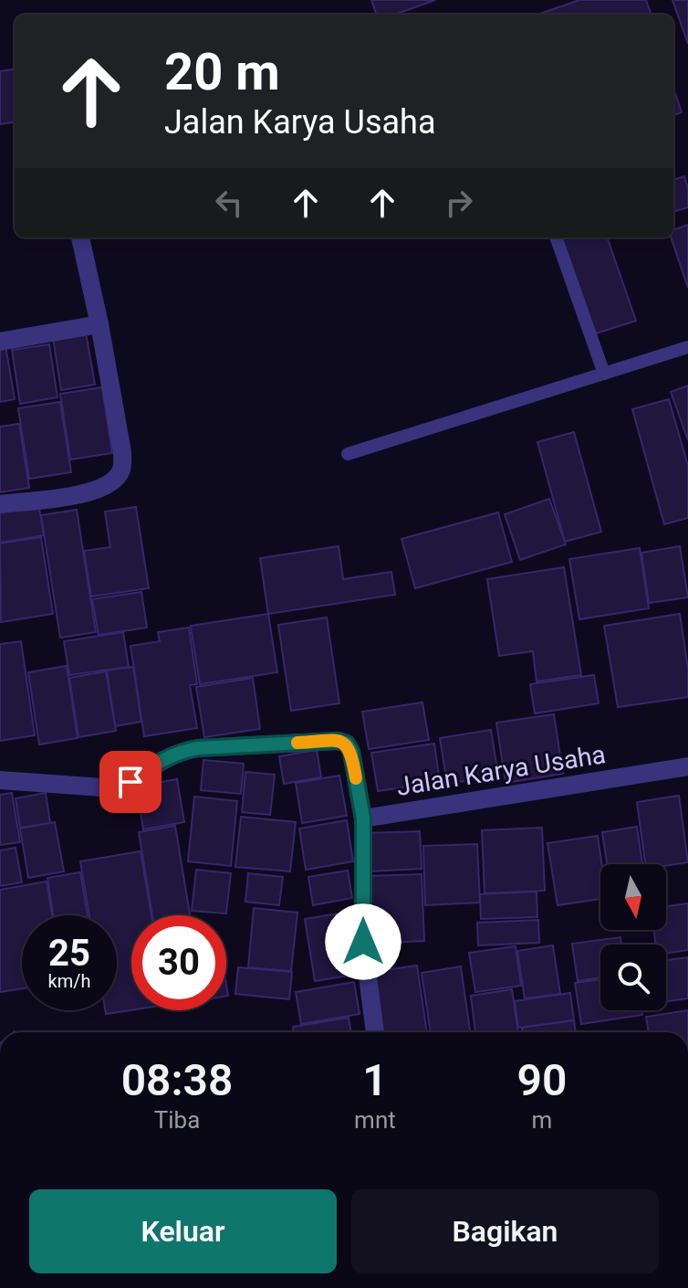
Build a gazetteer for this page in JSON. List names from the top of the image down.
{
  "streets": {
    "street": ["Jalan Karya Usaha"]
  },
  "north": "bottom",
  "page": {
    "turn": ["20 m", "Jalan Karya Usaha"],
    "speed": "25 km/h",
    "limit": "30",
    "eta": [
      "08:38",
      "Tiba",
      "1",
      "mnt",
      "90",
      "m"
    ],
    "buttons": ["Keluar", "Bagikan"]
  }
}
